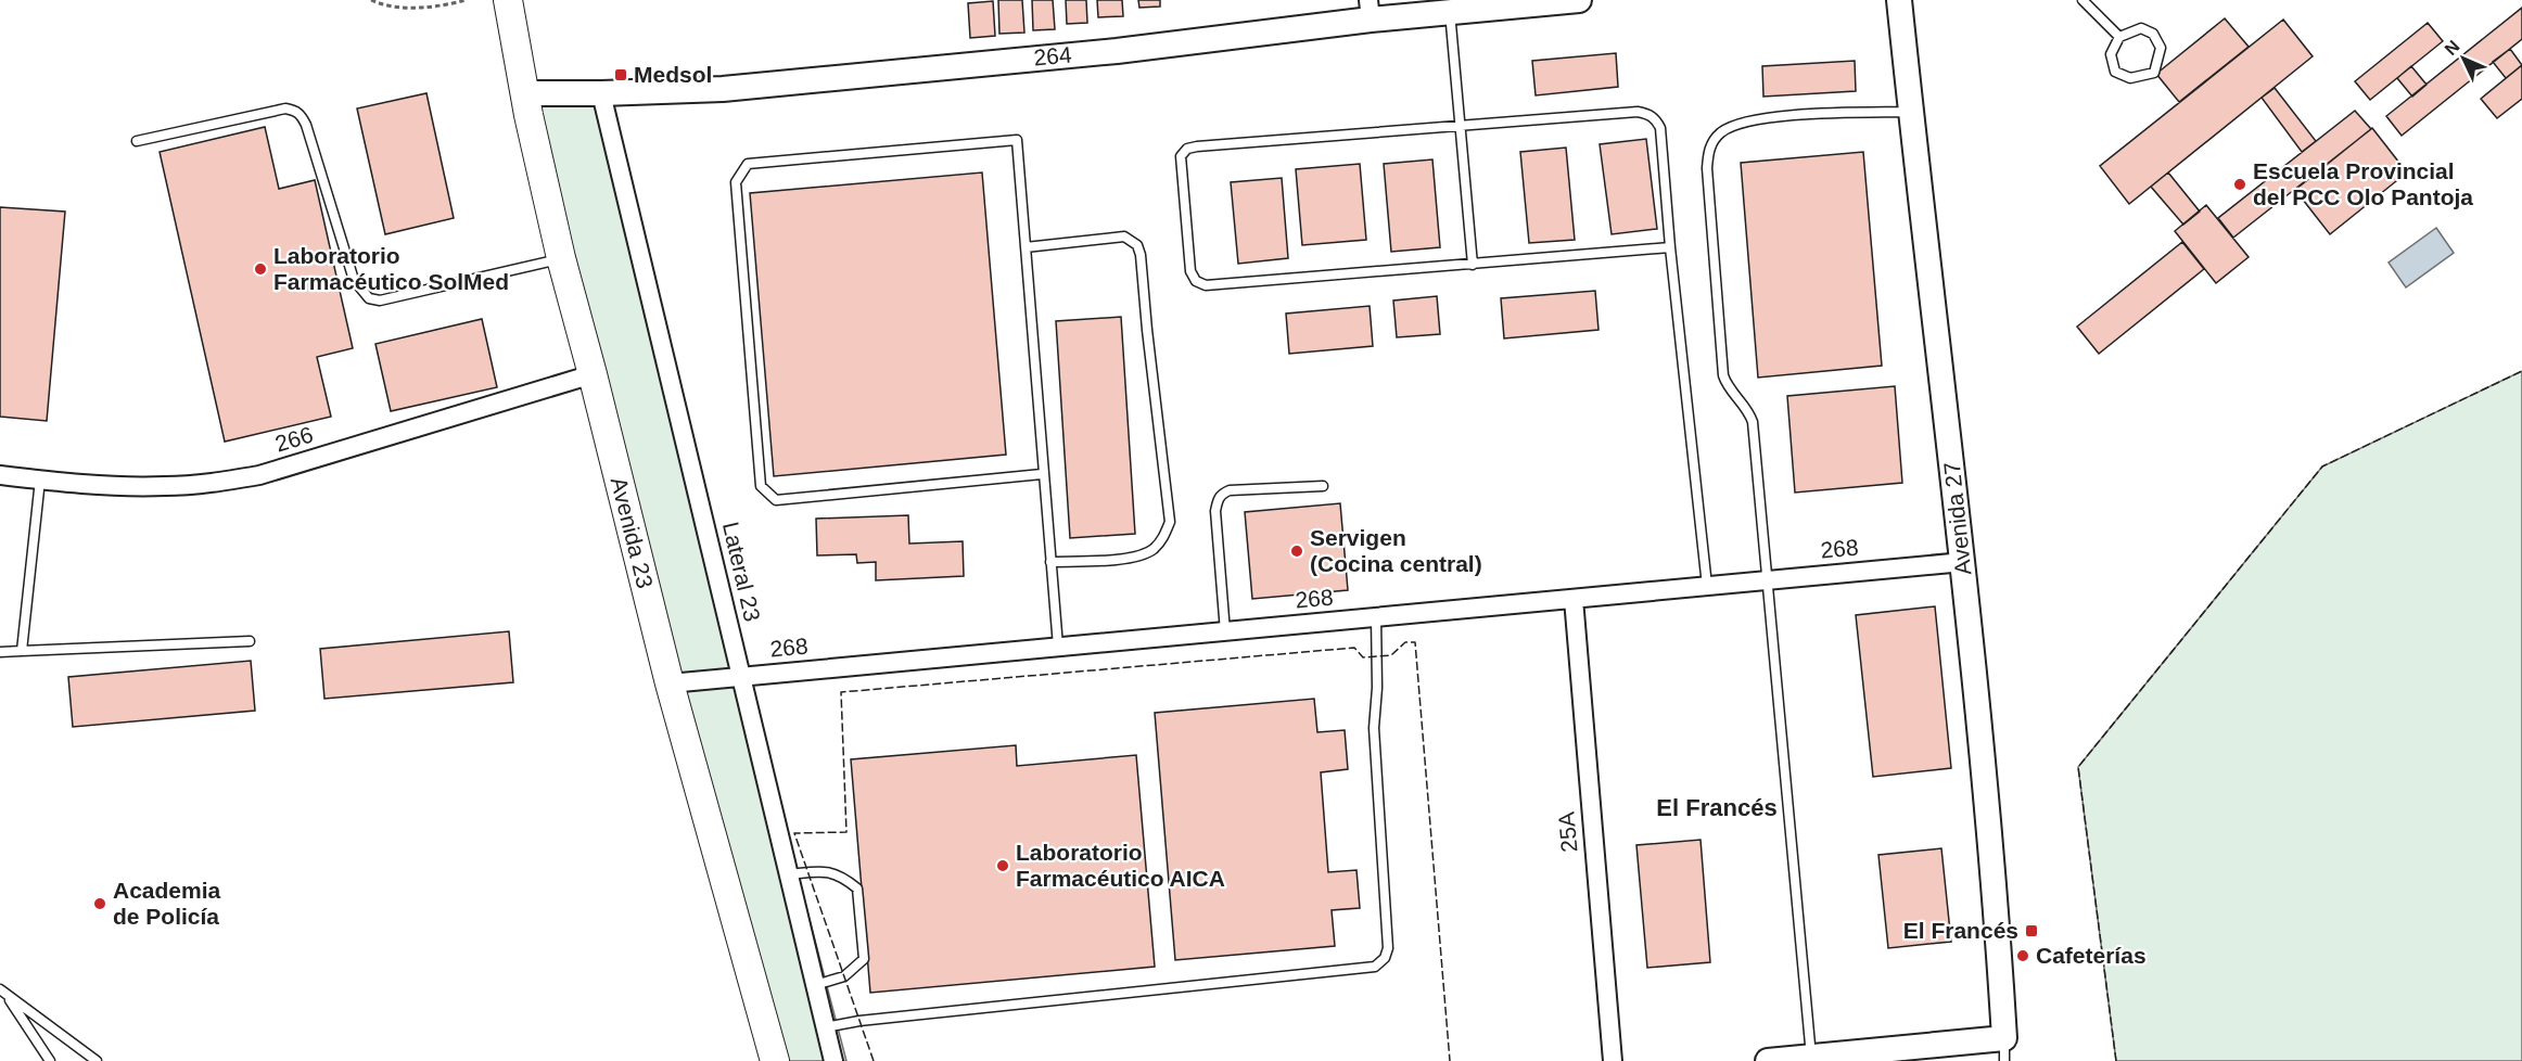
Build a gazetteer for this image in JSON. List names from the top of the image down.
{
  "streets": {
    "main road": ["Avenida 23"],
    "street": [
      "264",
      "266",
      "Avenida 27",
      "268",
      "Lateral 23",
      "25A"
    ]
  },
  "crossings": [
    ["264", "Avenida 23"],
    ["264", "Lateral 23"],
    ["266", "Avenida 23"],
    ["Avenida 27", "268"],
    ["Avenida 23", "268"],
    ["268", "Lateral 23"],
    ["268", "25A"]
  ],
  "districts": ["El Francés"],
  "places": {
    "transit": ["Medsol", "El Francés"],
    "other": [
      "Escuela Provincial del PCC Olo Pantoja",
      "Laboratorio Farmacéutico SolMed",
      "Servigen (Cocina central)",
      "Laboratorio Farmacéutico AICA",
      "Academia de Policía",
      "Cafeterías"
    ]
  },
  "north": "top left"
}
